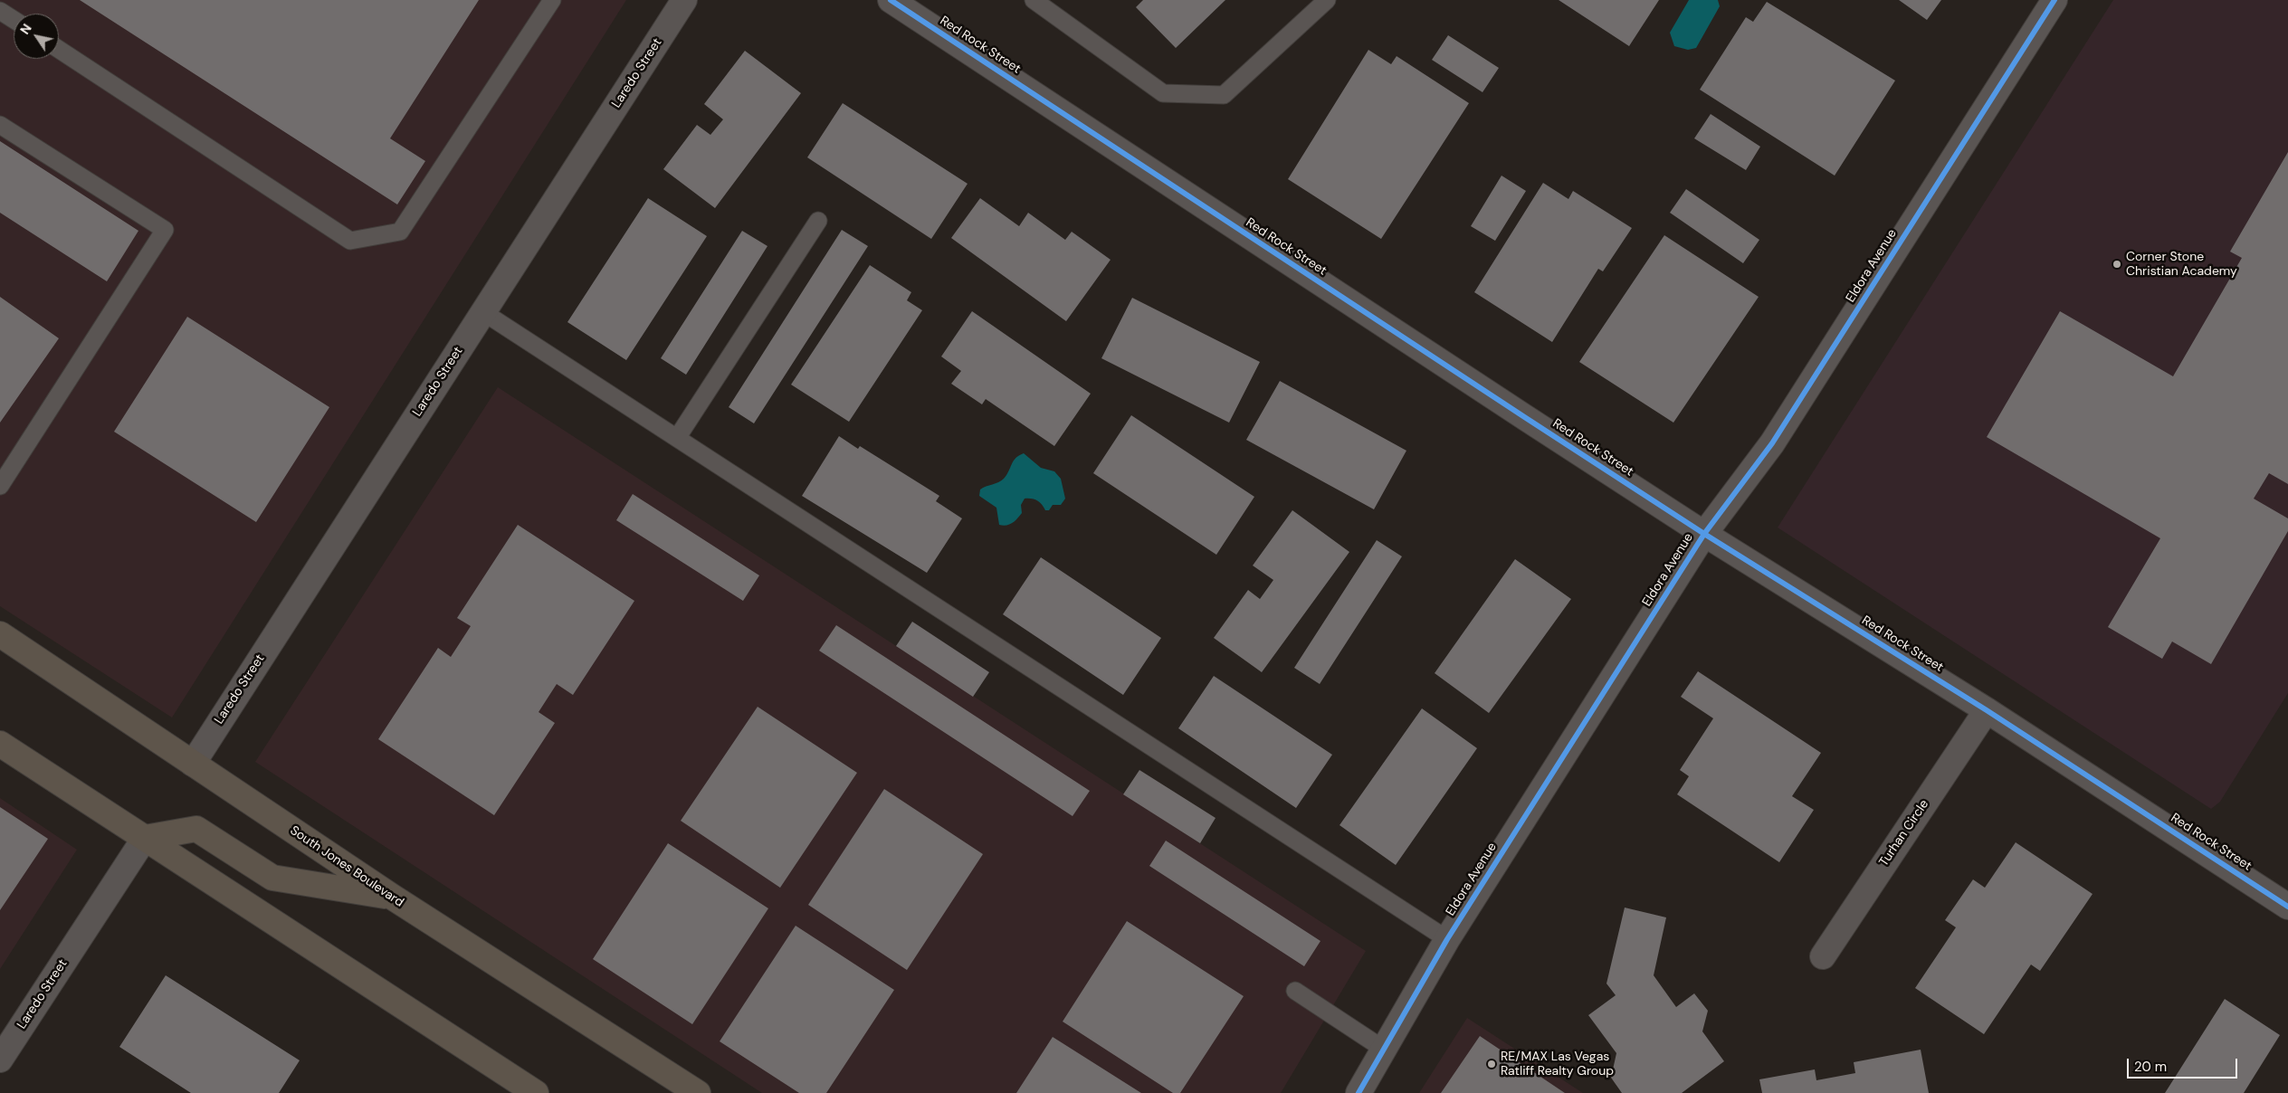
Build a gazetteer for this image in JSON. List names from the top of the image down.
{
  "streets": {
    "main road": ["South Jones Boulevard"],
    "street": [
      "Red Rock Street",
      "Laredo Street",
      "Eldora Avenue",
      "Turhan Circle"
    ]
  },
  "crossings": [
    ["Red Rock Street", "Eldora Avenue"],
    ["Red Rock Street", "Turhan Circle"],
    ["Laredo Street", "South Jones Boulevard"]
  ],
  "places": ["Corner Stone Christian Academy", "RE/MAX Las Vegas Ratliff Realty Group"],
  "scale_bar": "20 m",
  "north": "top left"
}
